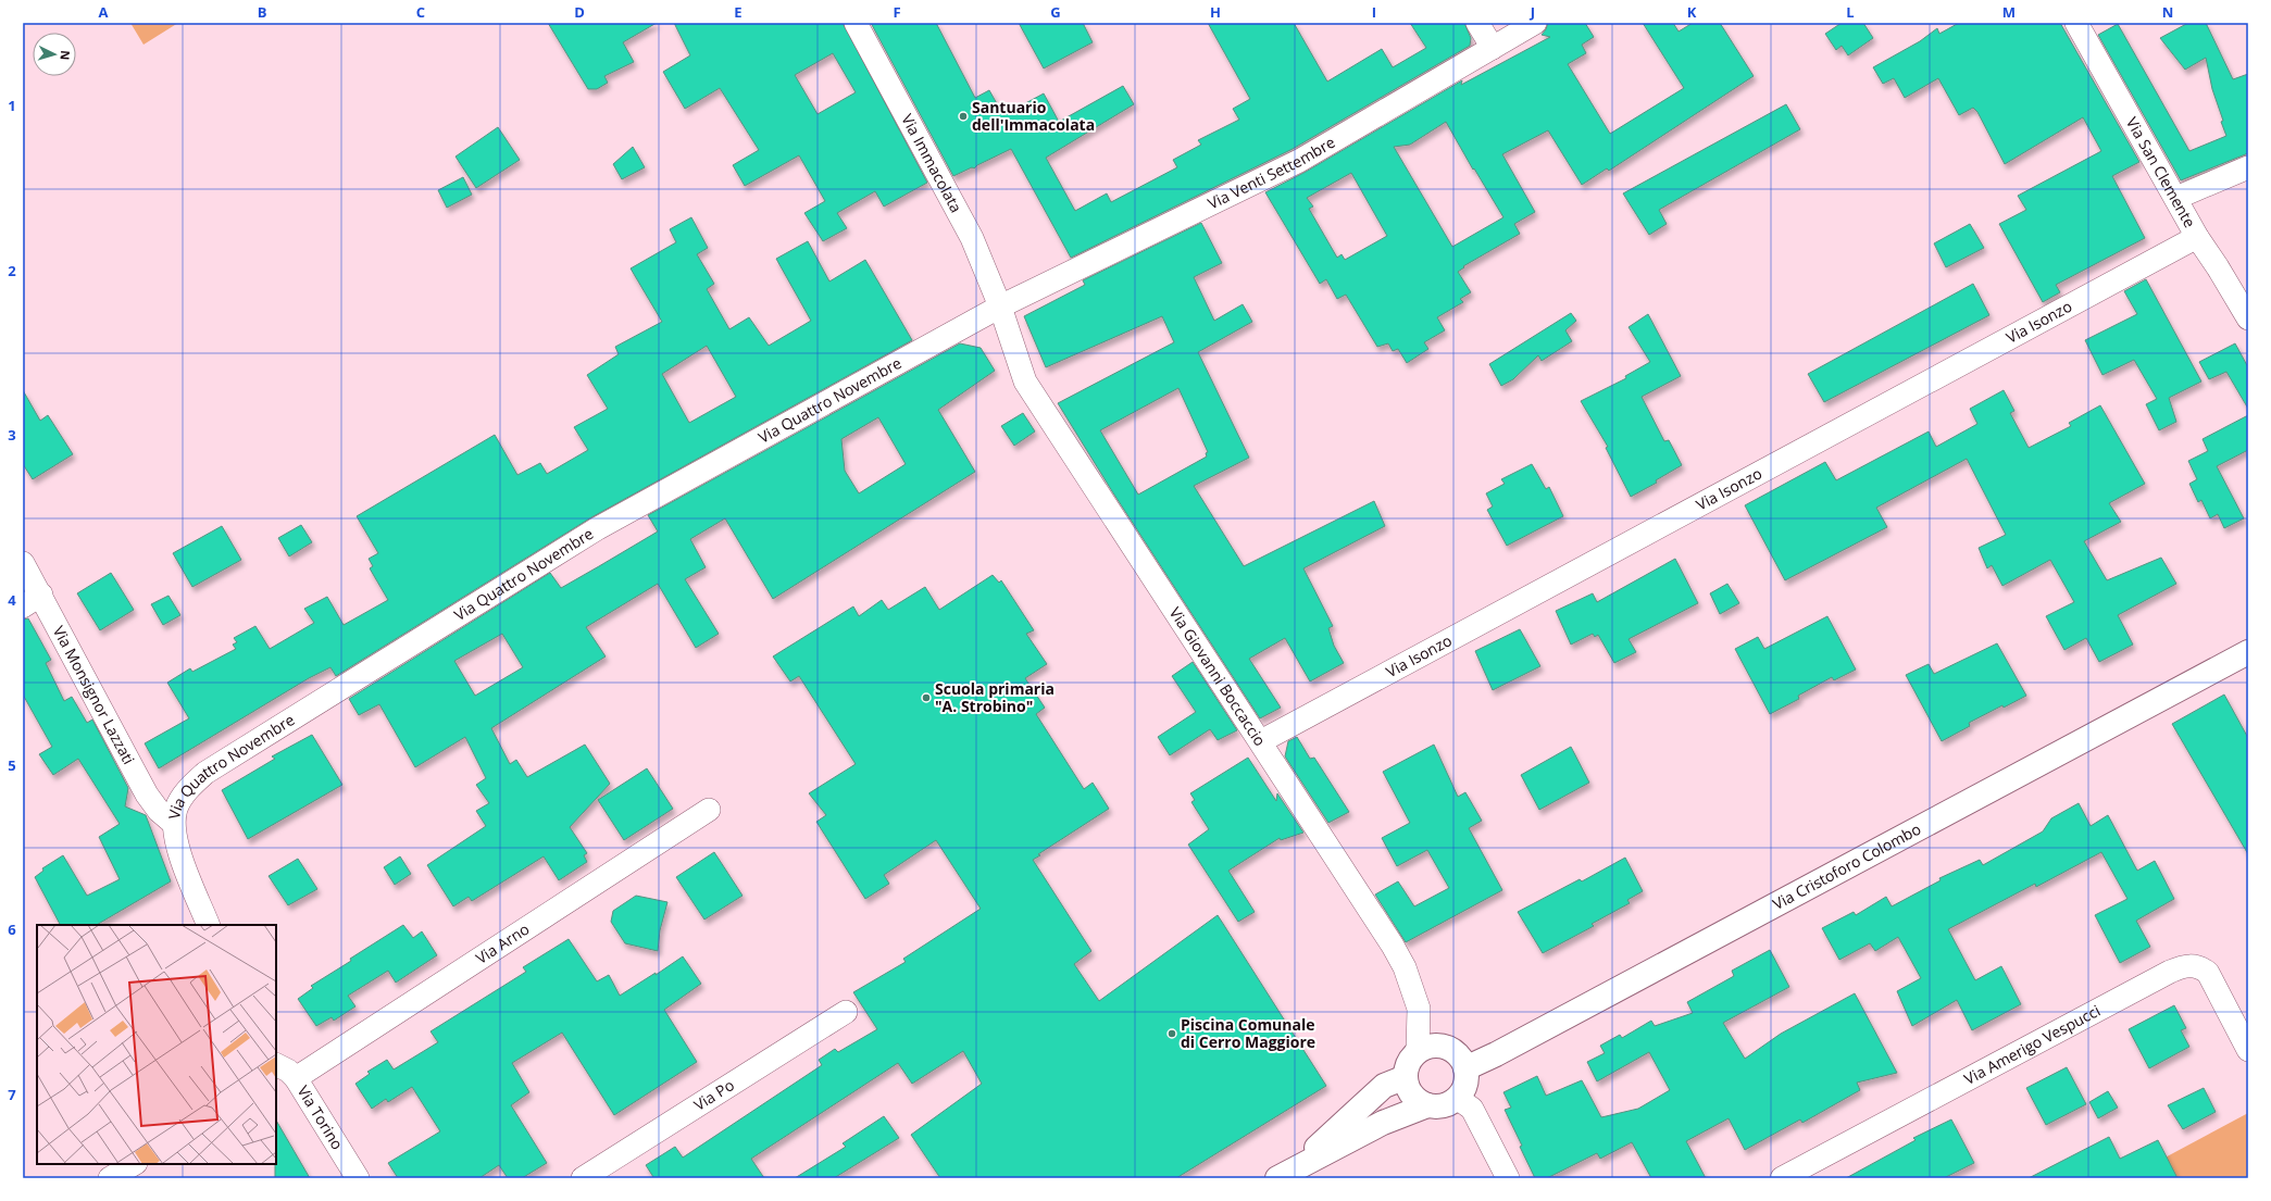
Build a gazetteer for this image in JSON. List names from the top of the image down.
{
  "streets": {
    "street": [
      "Via Immacolata",
      "Via Venti Settembre",
      "Via San Clemente",
      "Via Isonzo",
      "Via Quattro Novembre",
      "Via Giovanni Boccaccio",
      "Via Monsignor Lazzati",
      "Via Cristoforo Colombo",
      "Via Arno",
      "Via Amerigo Vespucci",
      "Via Po",
      "Via Torino"
    ]
  },
  "crossings": [
    ["Via Immacolata", "Via Venti Settembre"],
    ["Via Immacolata", "Via Quattro Novembre"],
    ["Via Immacolata", "Via Giovanni Boccaccio"],
    ["Via Venti Settembre", "Via Quattro Novembre"],
    ["Via Venti Settembre", "Via Giovanni Boccaccio"],
    ["Via San Clemente", "Via Isonzo"],
    ["Via Isonzo", "Via Giovanni Boccaccio"],
    ["Via Quattro Novembre", "Via Giovanni Boccaccio"],
    ["Via Quattro Novembre", "Via Monsignor Lazzati"],
    ["Via Giovanni Boccaccio", "Via Cristoforo Colombo"],
    ["Via Arno", "Via Torino"]
  ],
  "places": ["Santuario dell'Immacolata", "Scuola primaria \"A. Strobino\"", "Piscina Comunale di Cerro Maggiore"],
  "north": "right",
  "grid": {
    "columns": [
      "A",
      "B",
      "C",
      "D",
      "E",
      "F",
      "G",
      "H",
      "I",
      "J",
      "K",
      "L",
      "M",
      "N"
    ],
    "rows": [
      "1",
      "2",
      "3",
      "4",
      "5",
      "6",
      "7"
    ]
  }
}
